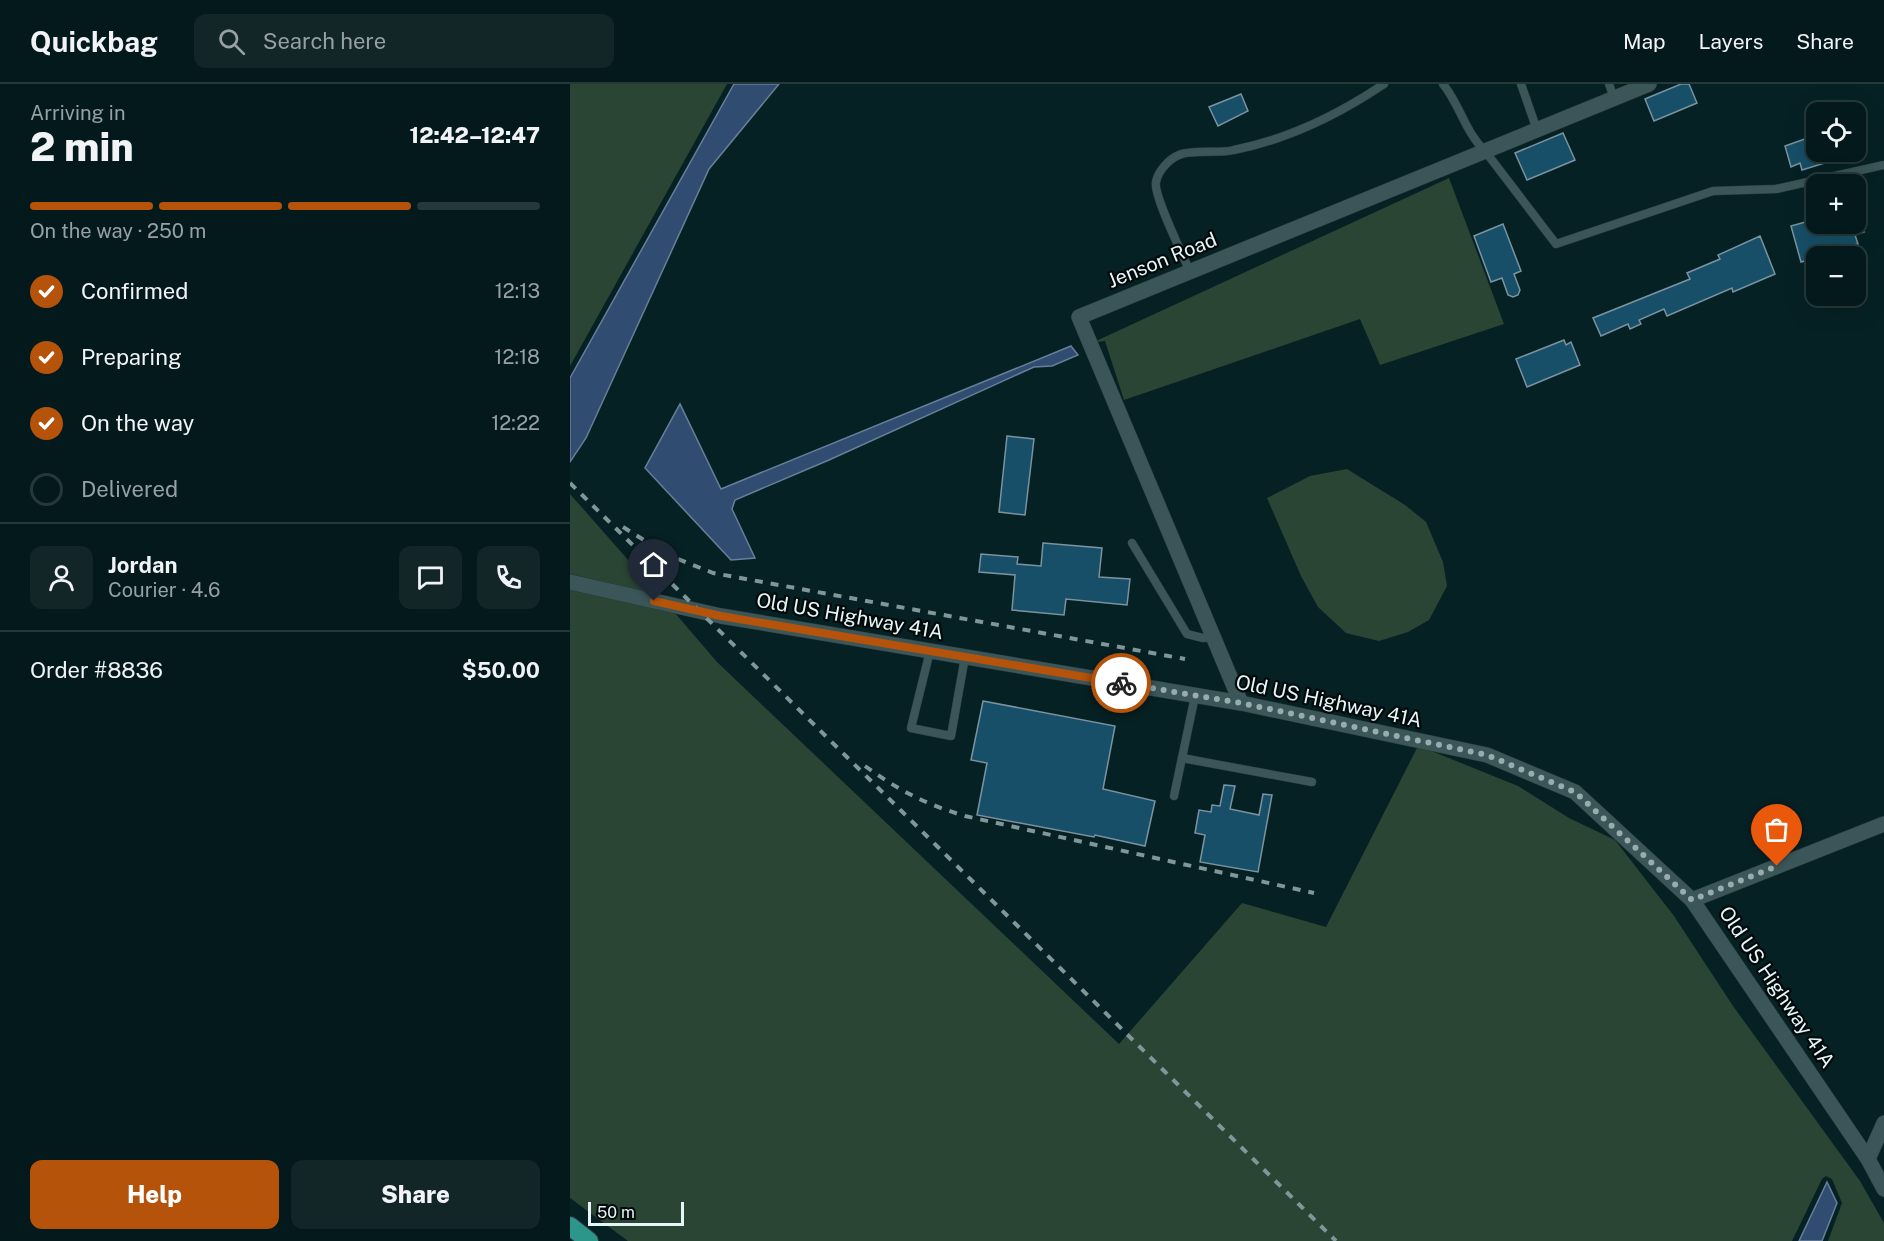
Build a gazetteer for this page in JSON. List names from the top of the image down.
{
  "streets": {
    "street": ["Jenson Road", "Old US Highway 41A"]
  },
  "crossings": [
    ["Jenson Road", "Old US Highway 41A"]
  ],
  "scale_bar": "50 m",
  "page": {
    "header": "Quickbag",
    "search": "Search here",
    "nav": ["Map", "Layers", "Share"],
    "heading": ["2 min", "Arriving in", "12:42–12:47"],
    "panel": [
      "Jordan",
      "Courier · 4.6",
      "Order #8836",
      "$50.00"
    ],
    "map_buttons": ["+", "−"],
    "bar": "On the way · 250 m",
    "list": [
      ["Confirmed", "12:13"],
      ["Preparing", "12:18"],
      ["On the way", "12:22"],
      "Delivered"
    ],
    "buttons": ["Help", "Share"],
    "scale": "50 m"
  }
}
